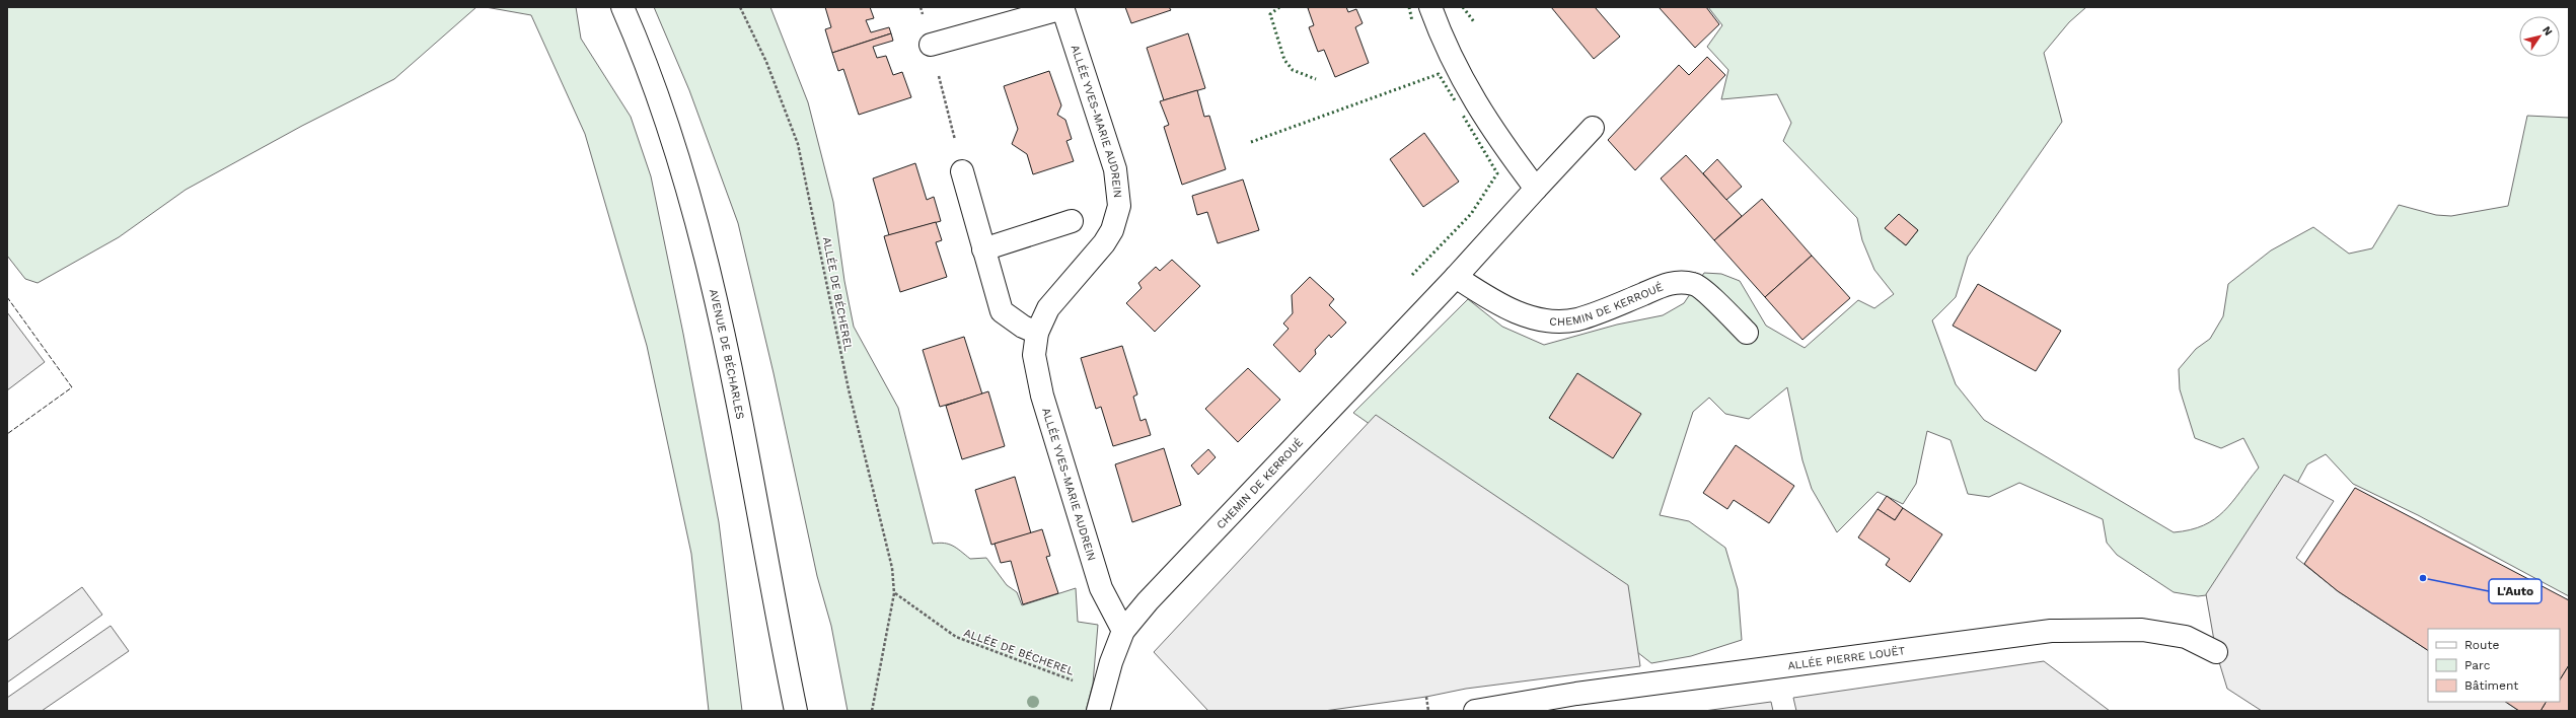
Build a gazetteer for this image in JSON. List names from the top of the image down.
{
  "streets": {
    "street": [
      "ALLÉE YVES-MARIE AUDREIN",
      "CHEMIN DE KERROUÉ",
      "AVENUE DE BÉCHARLES",
      "ALLÉE PIERRE LOUËT"
    ],
    "path": ["ALLÉE DE BÉCHEREL"]
  },
  "crossings": [
    ["ALLÉE YVES-MARIE AUDREIN", "CHEMIN DE KERROUÉ"]
  ],
  "places": ["L'Auto"],
  "legend": ["Route", "Parc", "Bâtiment"],
  "north": "top right"
}
